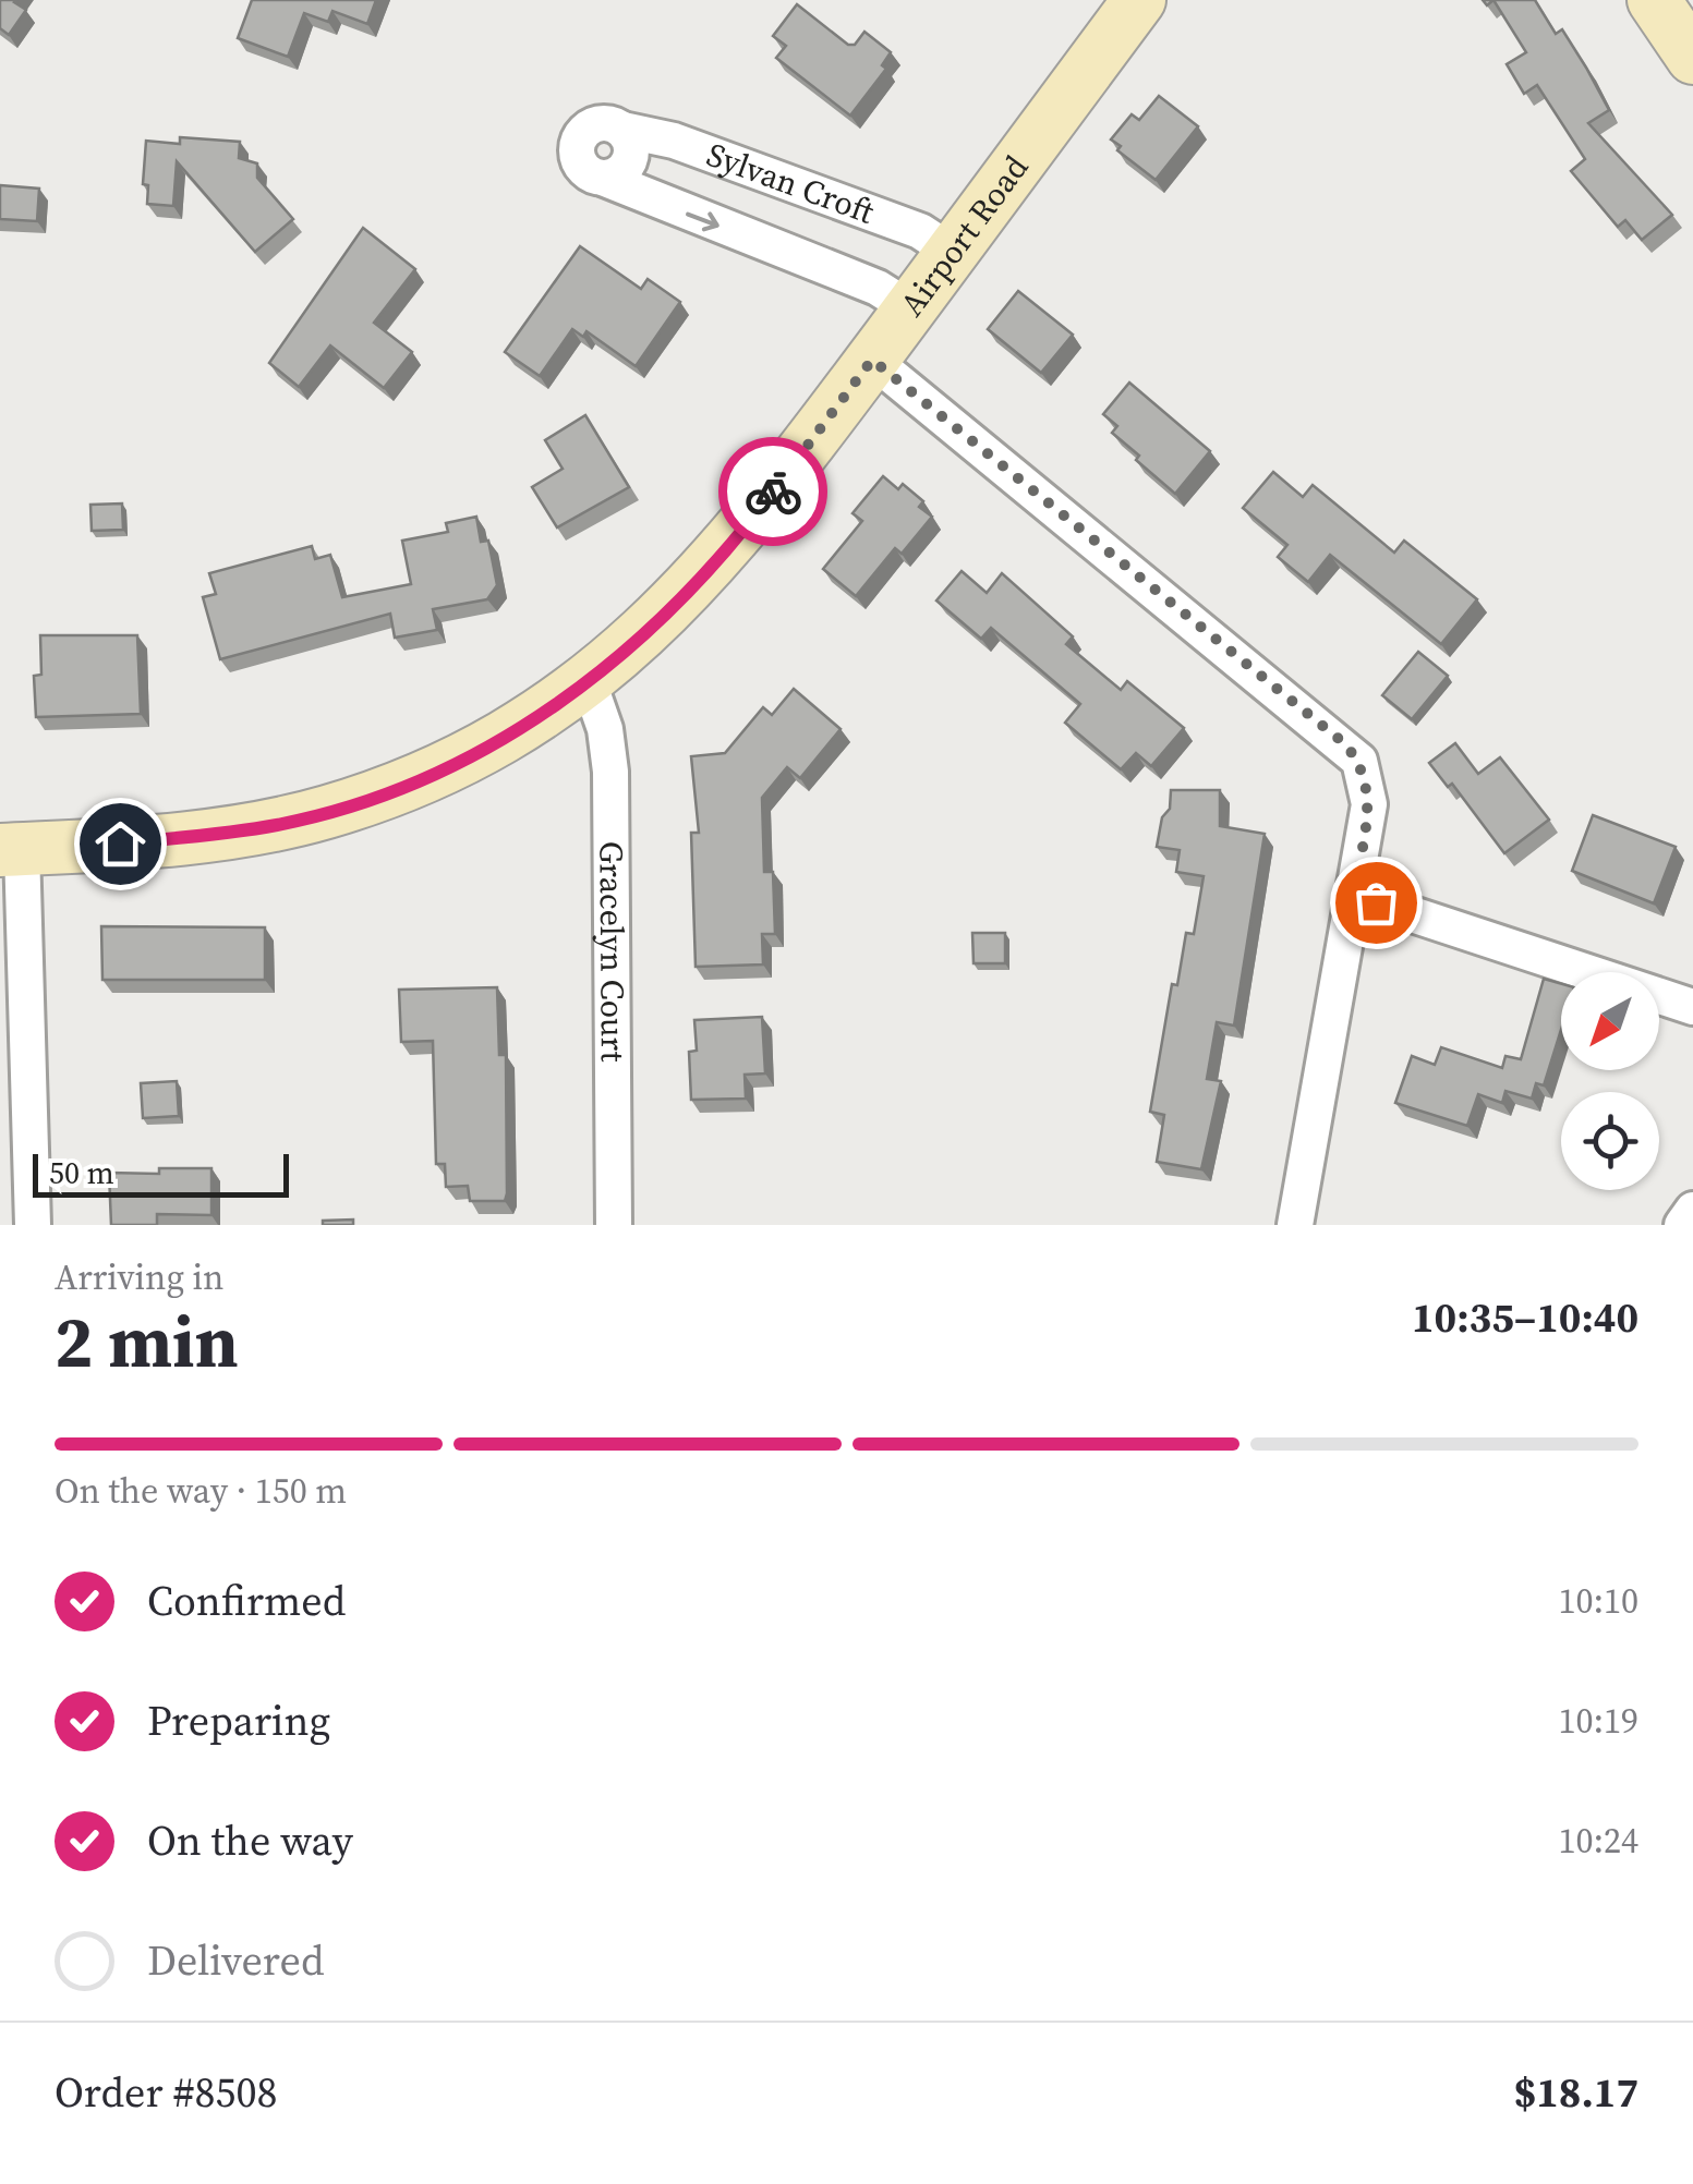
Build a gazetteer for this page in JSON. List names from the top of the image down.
{
  "streets": {
    "street": ["Sylvan Croft", "Airport Road", "Gracelyn Court"]
  },
  "crossings": [
    ["Sylvan Croft", "Airport Road"],
    ["Airport Road", "Gracelyn Court"]
  ],
  "scale_bar": "50 m",
  "north": "bottom left",
  "page": {
    "scale": "50 m",
    "heading": ["2 min", "Arriving in", "10:35–10:40"],
    "panel": ["Order #8508", "$18.17"],
    "bar": "On the way · 150 m",
    "list": [
      ["Confirmed", "10:10"],
      ["Preparing", "10:19"],
      ["On the way", "10:24"],
      "Delivered"
    ]
  }
}
